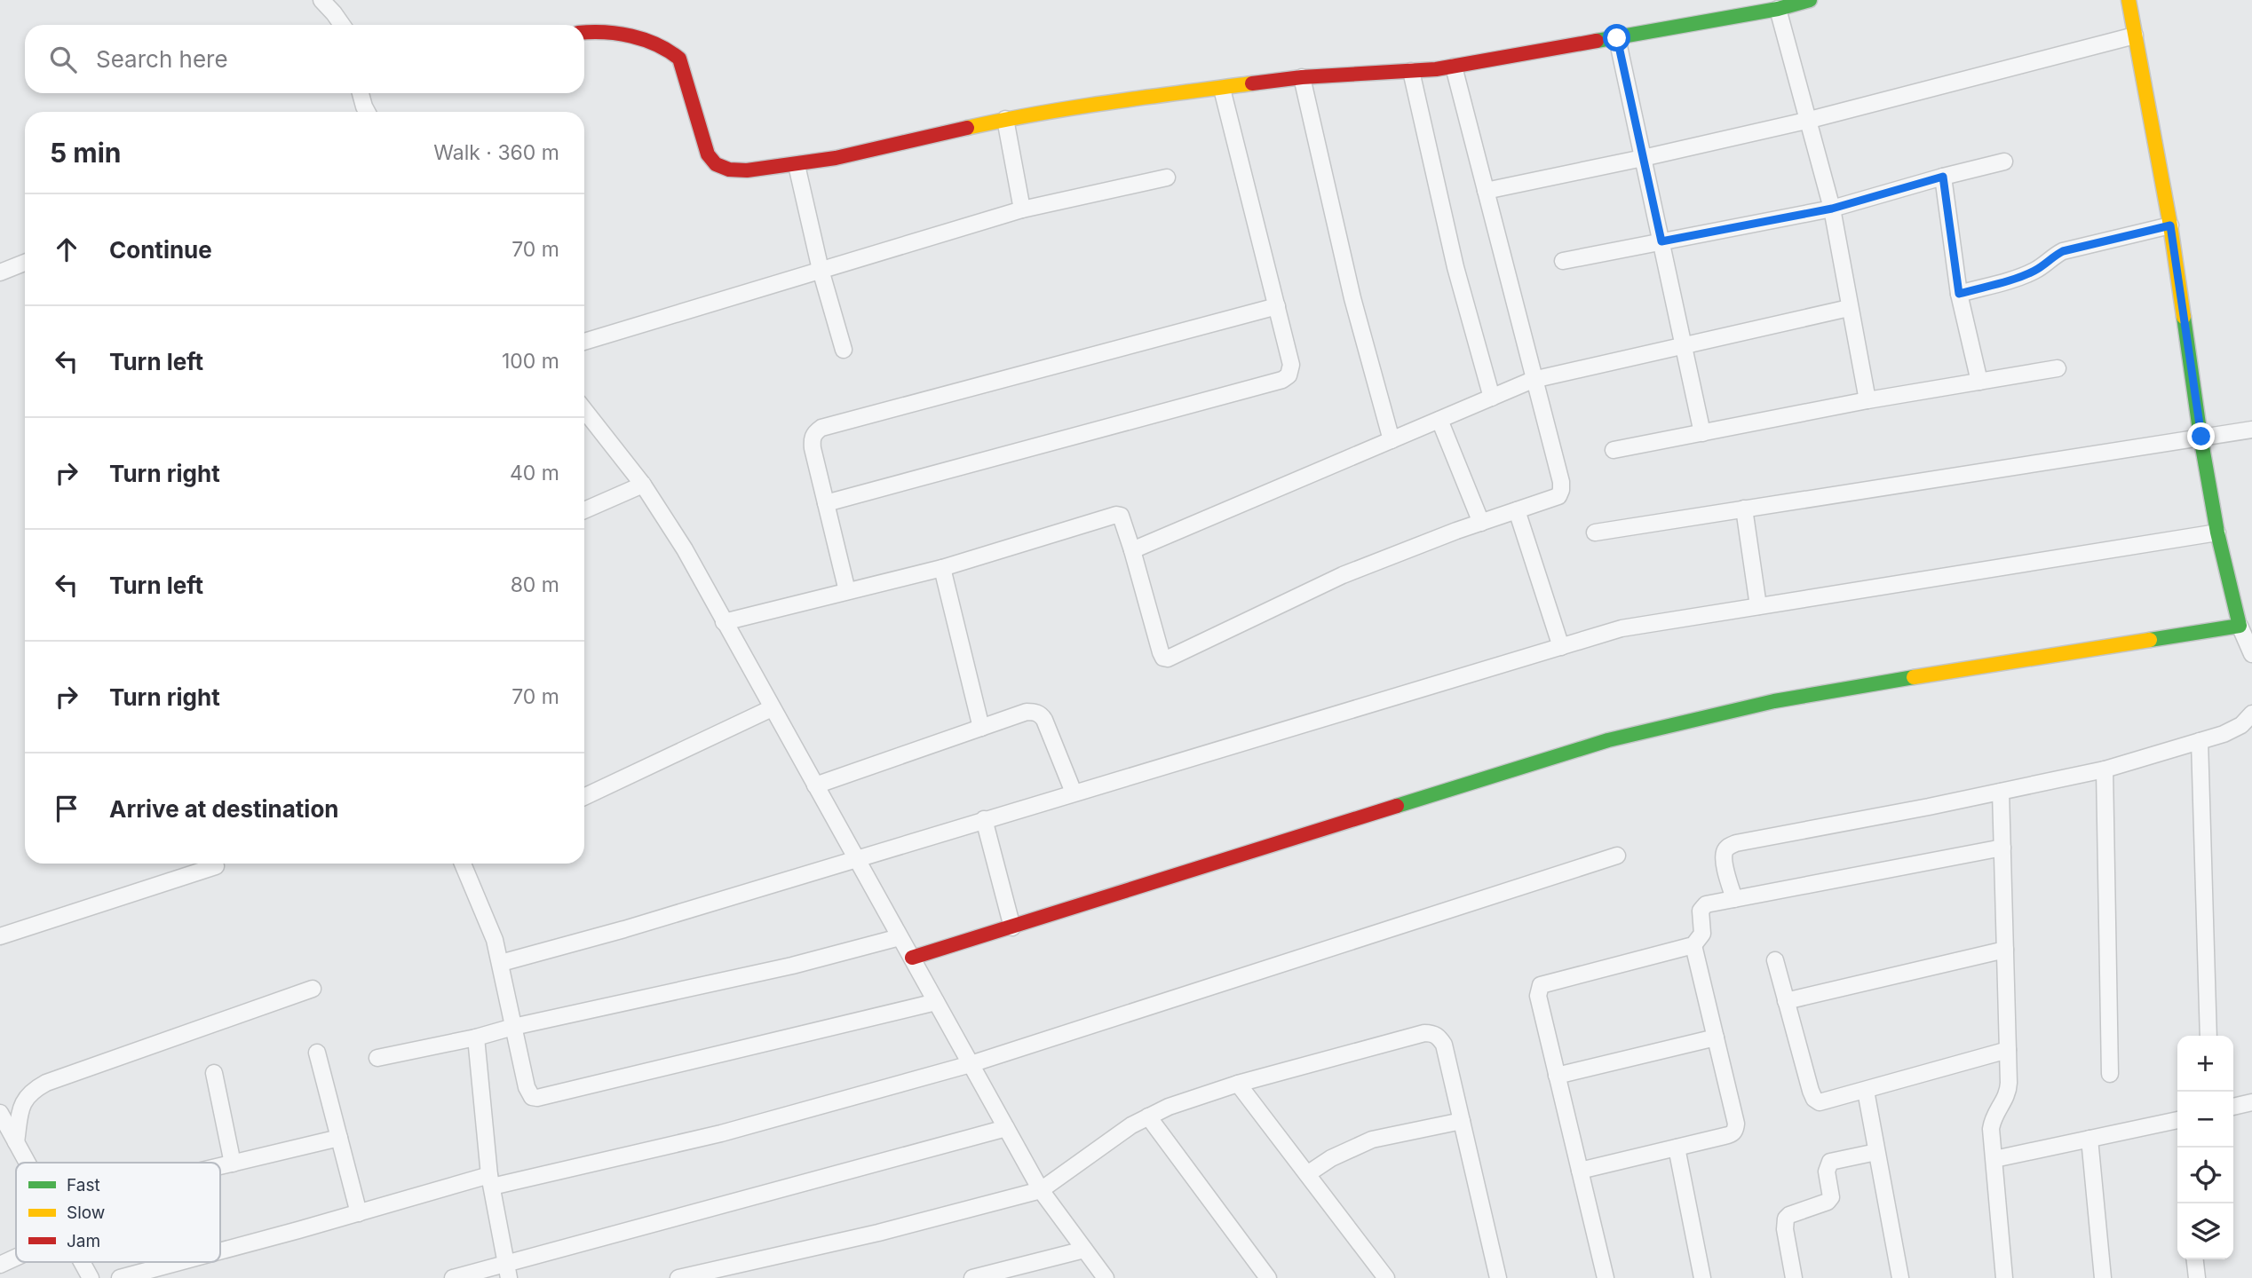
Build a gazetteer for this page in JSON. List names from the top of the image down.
{
  "legend": ["Fast", "Slow", "Jam"],
  "page": {
    "search": "Search here",
    "heading": ["5 min", "Walk · 360 m"],
    "list": [
      ["Continue", "70 m"],
      ["Turn left", "100 m"],
      ["Turn right", "40 m"],
      ["Turn left", "80 m"],
      ["Turn right", "70 m"],
      "Arrive at destination"
    ],
    "map_buttons": ["+", "−"]
  }
}
